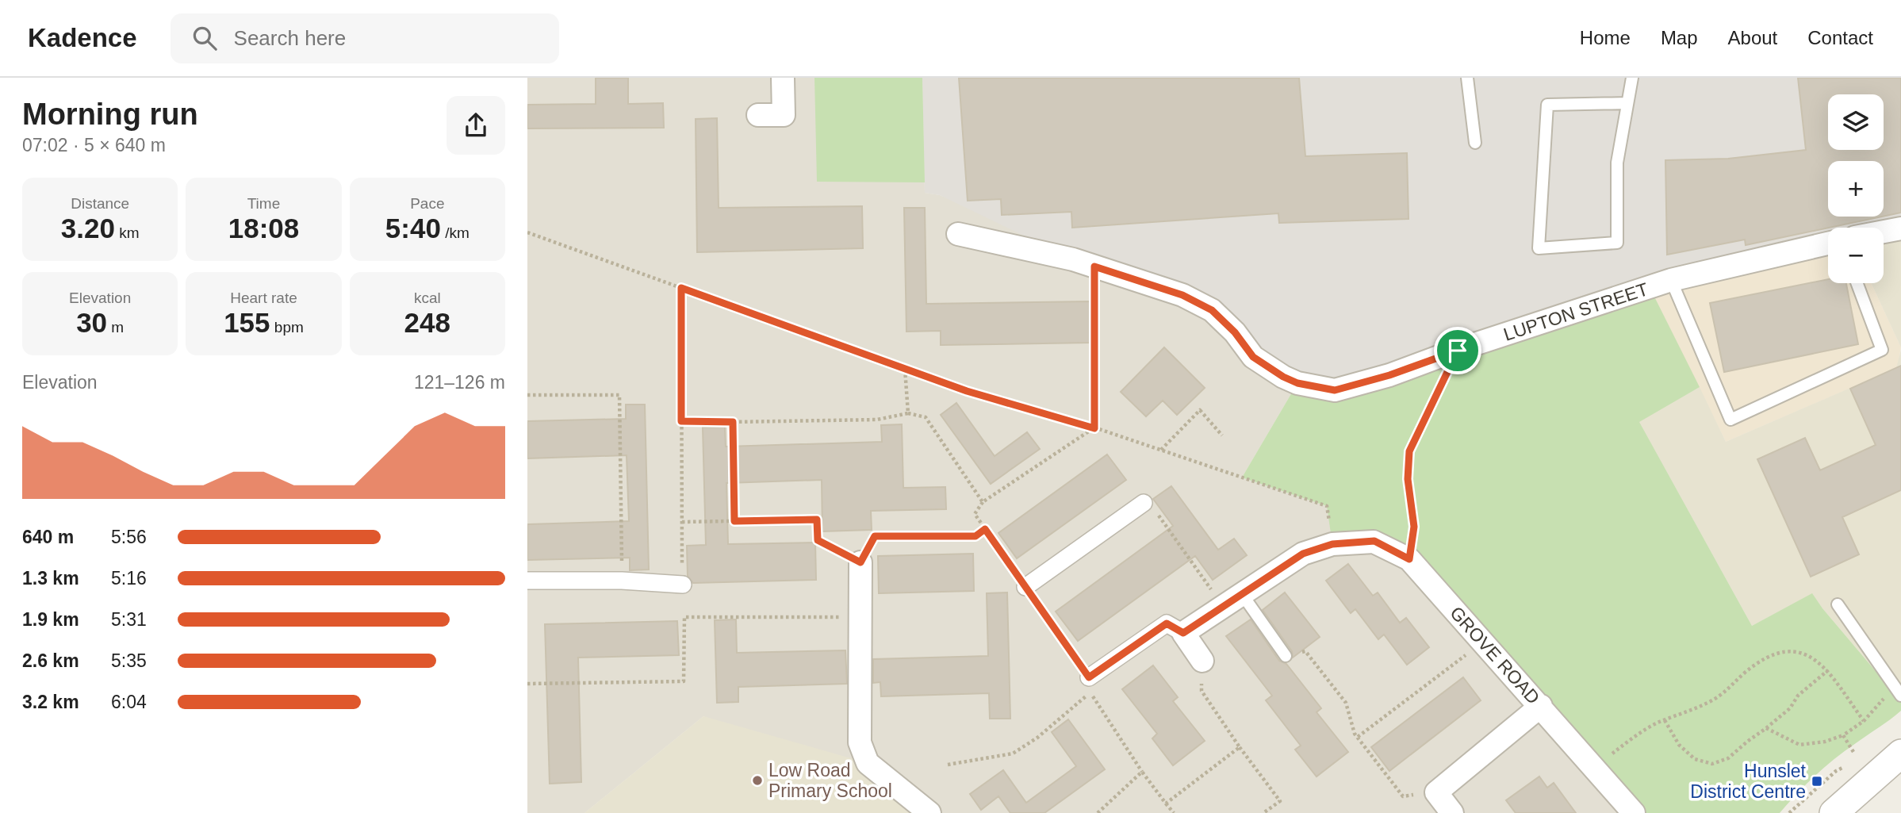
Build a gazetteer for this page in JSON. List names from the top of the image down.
{
  "streets": {
    "street": ["LUPTON STREET", "GROVE ROAD"]
  },
  "places": {
    "other": ["Low Road Primary School"],
    "transit": ["Hunslet District Centre"]
  },
  "page": {
    "header": "Kadence",
    "search": "Search here",
    "nav": [
      "Home",
      "Map",
      "About",
      "Contact"
    ],
    "heading": ["Morning run", "07:02 · 5 × 640 m"],
    "map_buttons": ["+", "−"],
    "stats": [
      ["Distance", "3.20 km"],
      ["Time", "18:08"],
      ["Pace", "5:40 /km"],
      ["Elevation", "30 m"],
      ["Heart rate", "155 bpm"],
      ["kcal", "248"]
    ],
    "chart": ["Elevation", "121–126 m"],
    "list": [
      {
        "name": "640 m",
        "note": "5:56"
      },
      {
        "name": "1.3 km",
        "note": "5:16"
      },
      {
        "name": "1.9 km",
        "note": "5:31"
      },
      {
        "name": "2.6 km",
        "note": "5:35"
      },
      {
        "name": "3.2 km",
        "note": "6:04"
      }
    ]
  }
}
